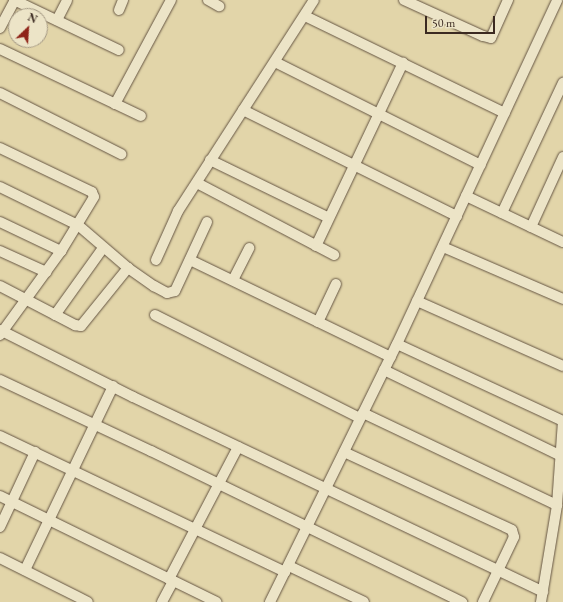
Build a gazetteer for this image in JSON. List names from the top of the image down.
{
  "scale_bar": "50 m",
  "north": "top right"
}
